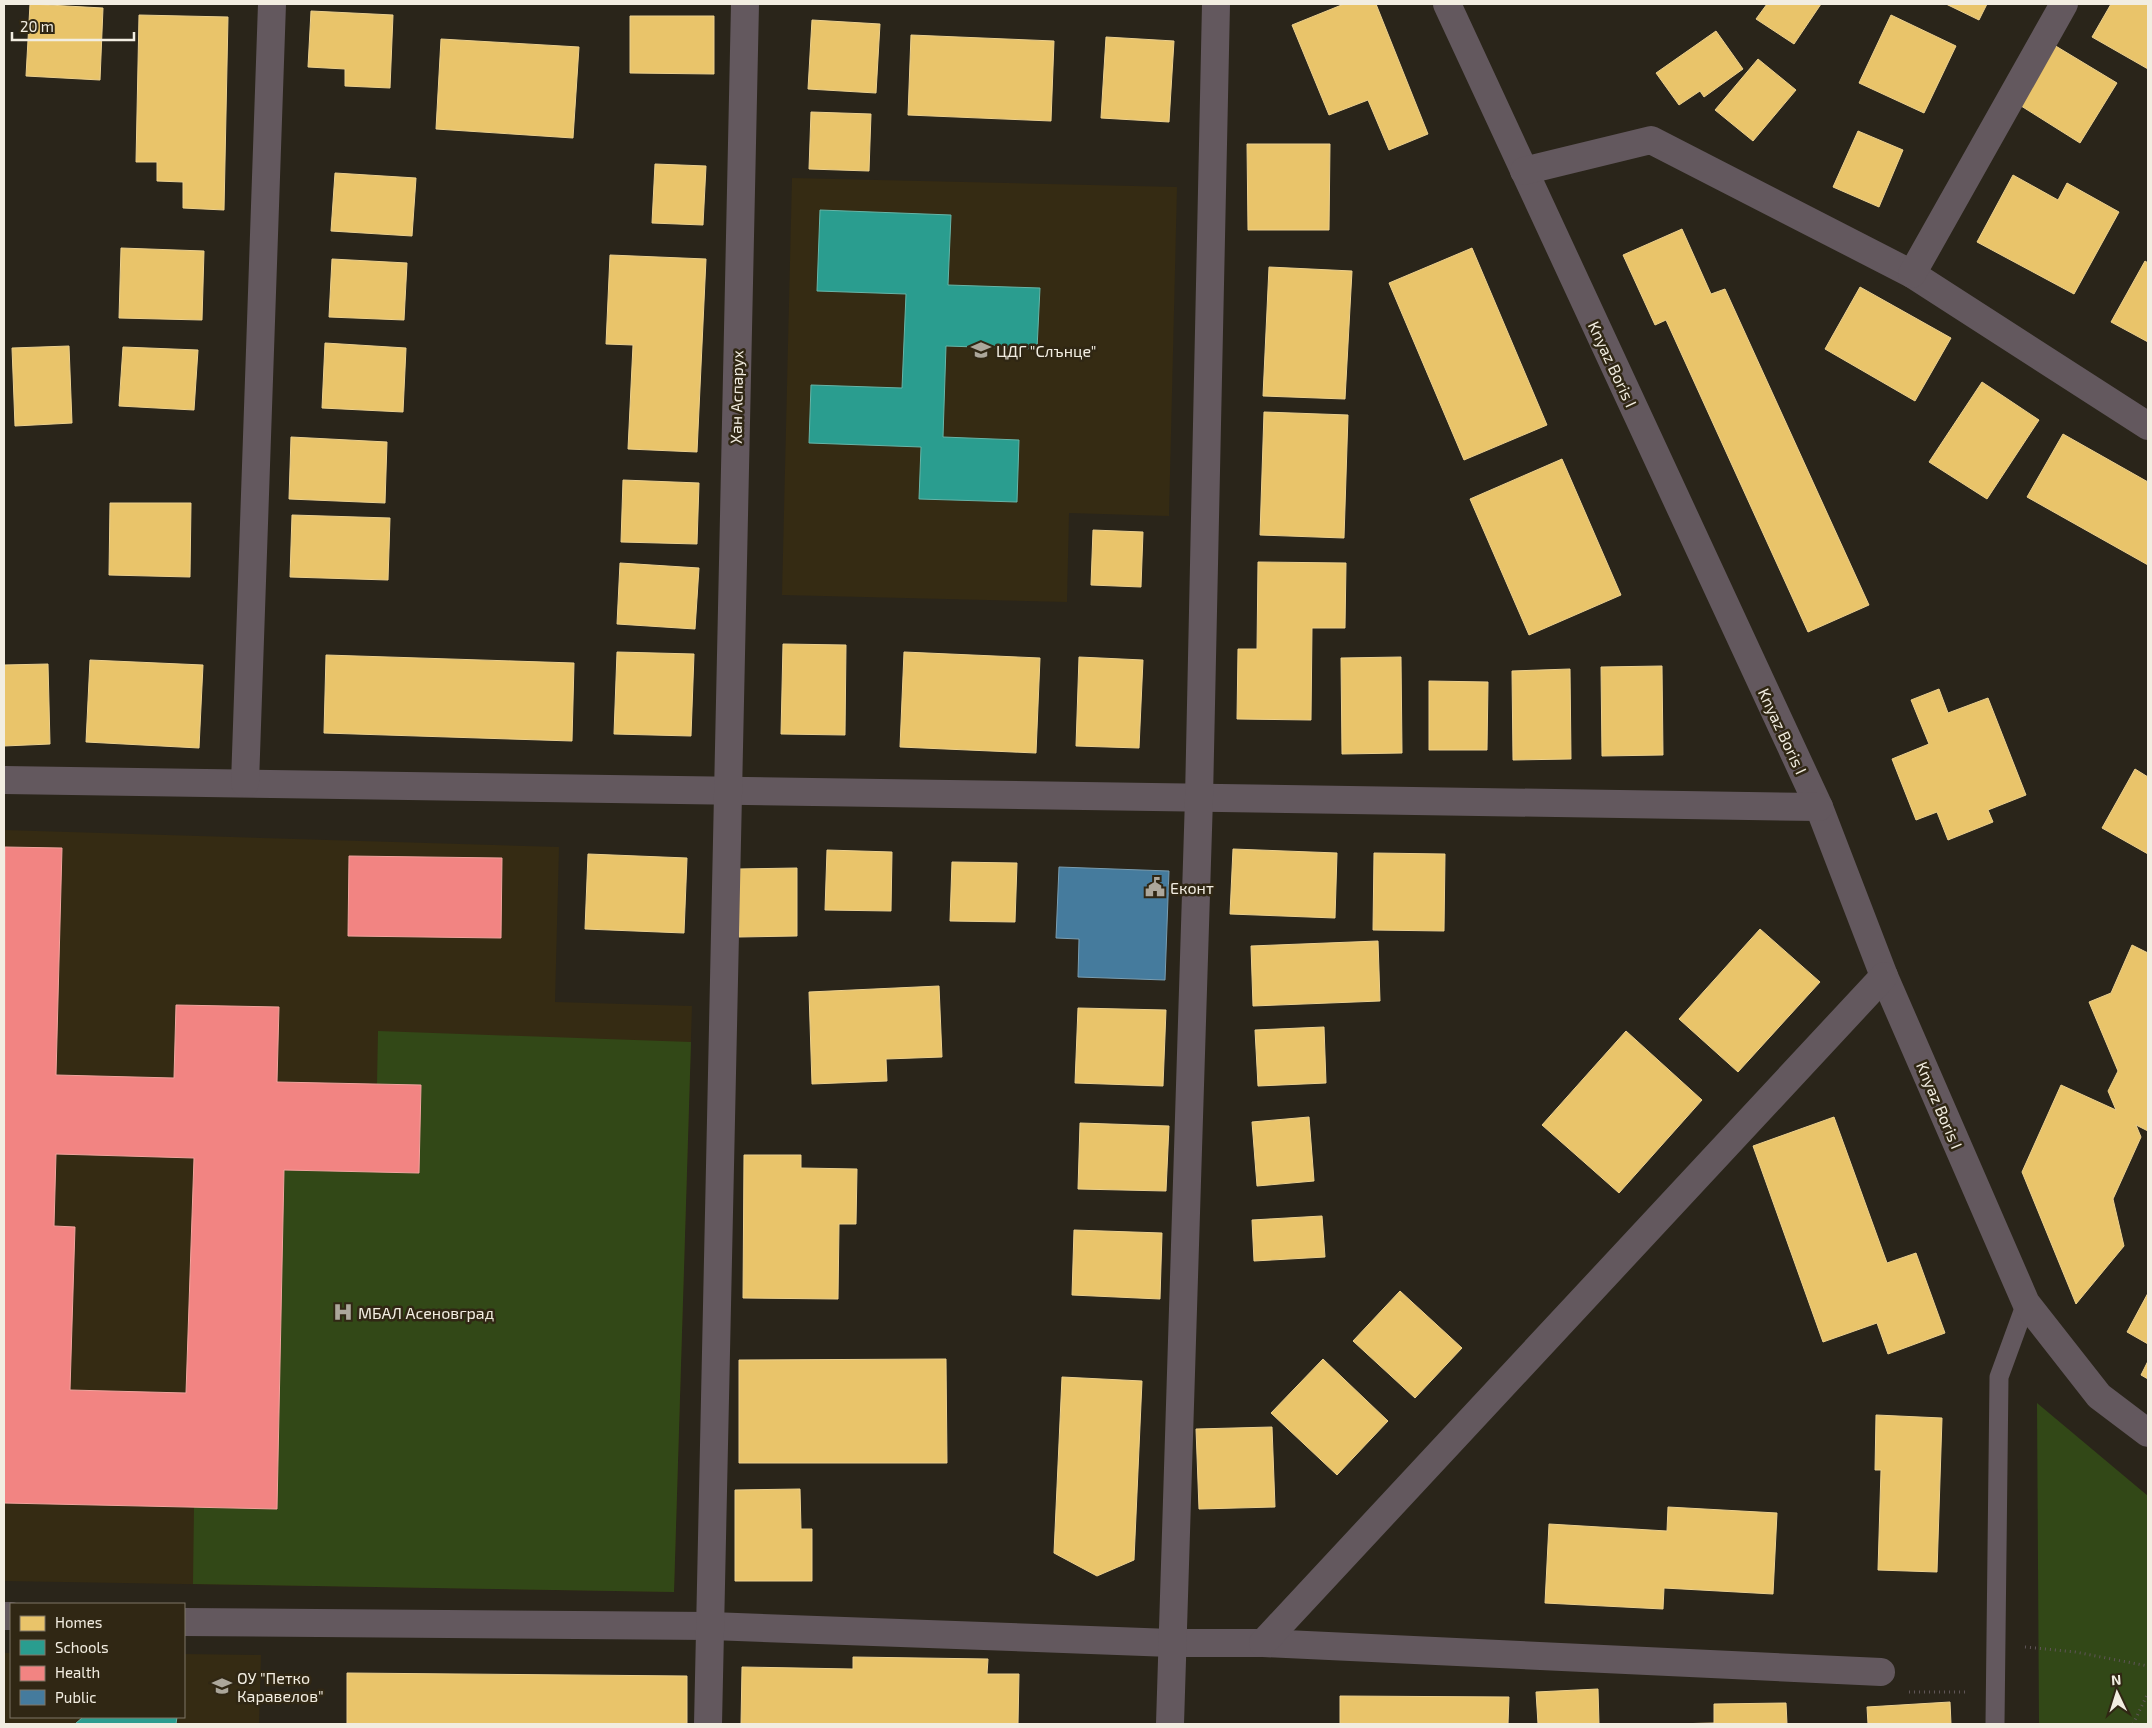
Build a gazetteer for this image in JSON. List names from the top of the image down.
{
  "streets": {
    "street": ["Knyaz Boris I", "Хан Аспарух"]
  },
  "places": {
    "school or university": ["ЦДГ \"Слънце\"", "ОУ \"Петко Каравелов\""],
    "public building": ["Еконт"],
    "hospital": ["МБАЛ Асеновград"]
  },
  "legend": [
    "Homes",
    "Schools",
    "Health",
    "Public"
  ],
  "scale_bar": "20 m",
  "north": "top"
}
